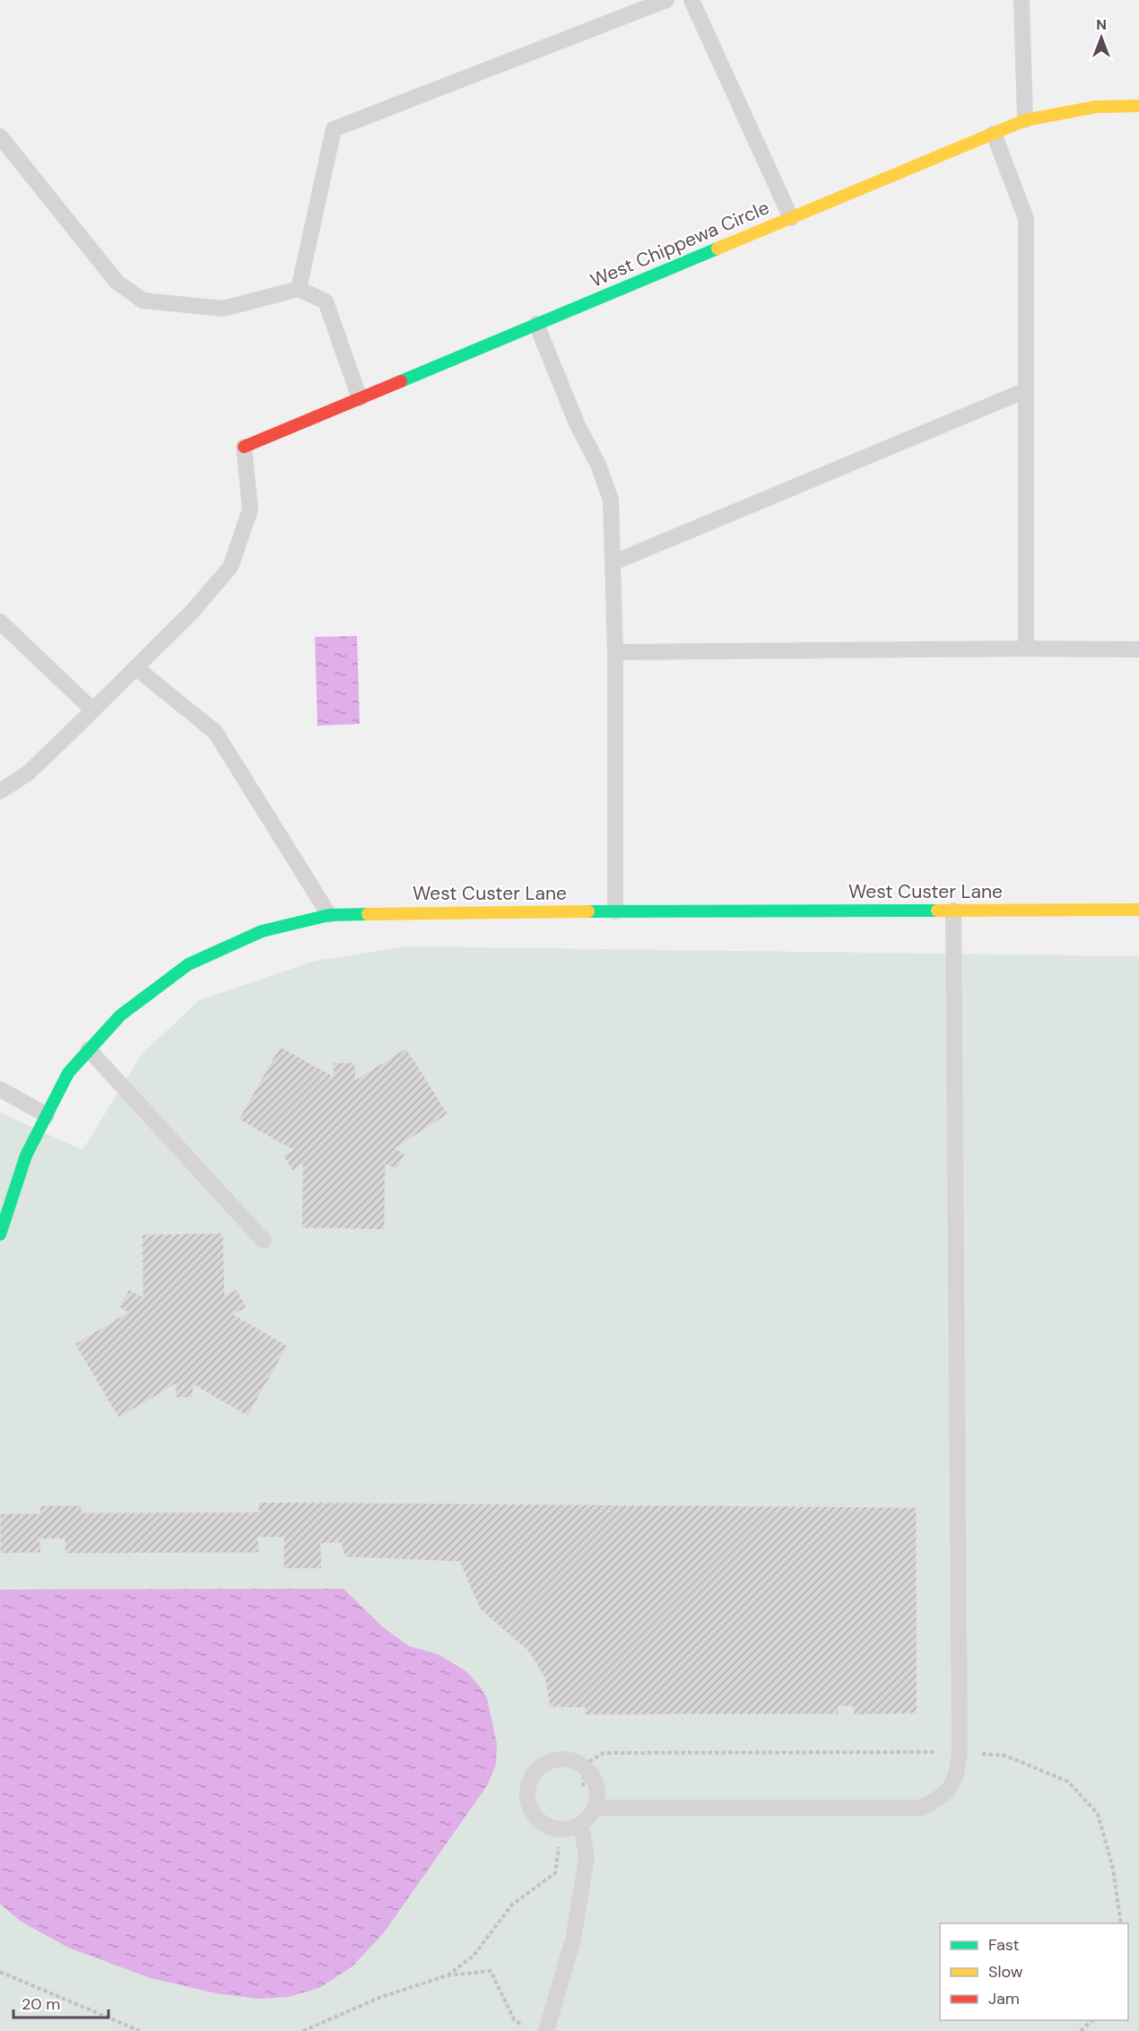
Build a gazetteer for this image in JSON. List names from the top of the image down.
{
  "streets": {
    "street": ["West Chippewa Circle", "West Custer Lane"]
  },
  "legend": ["Fast", "Slow", "Jam"],
  "scale_bar": "20 m",
  "north": "top"
}
